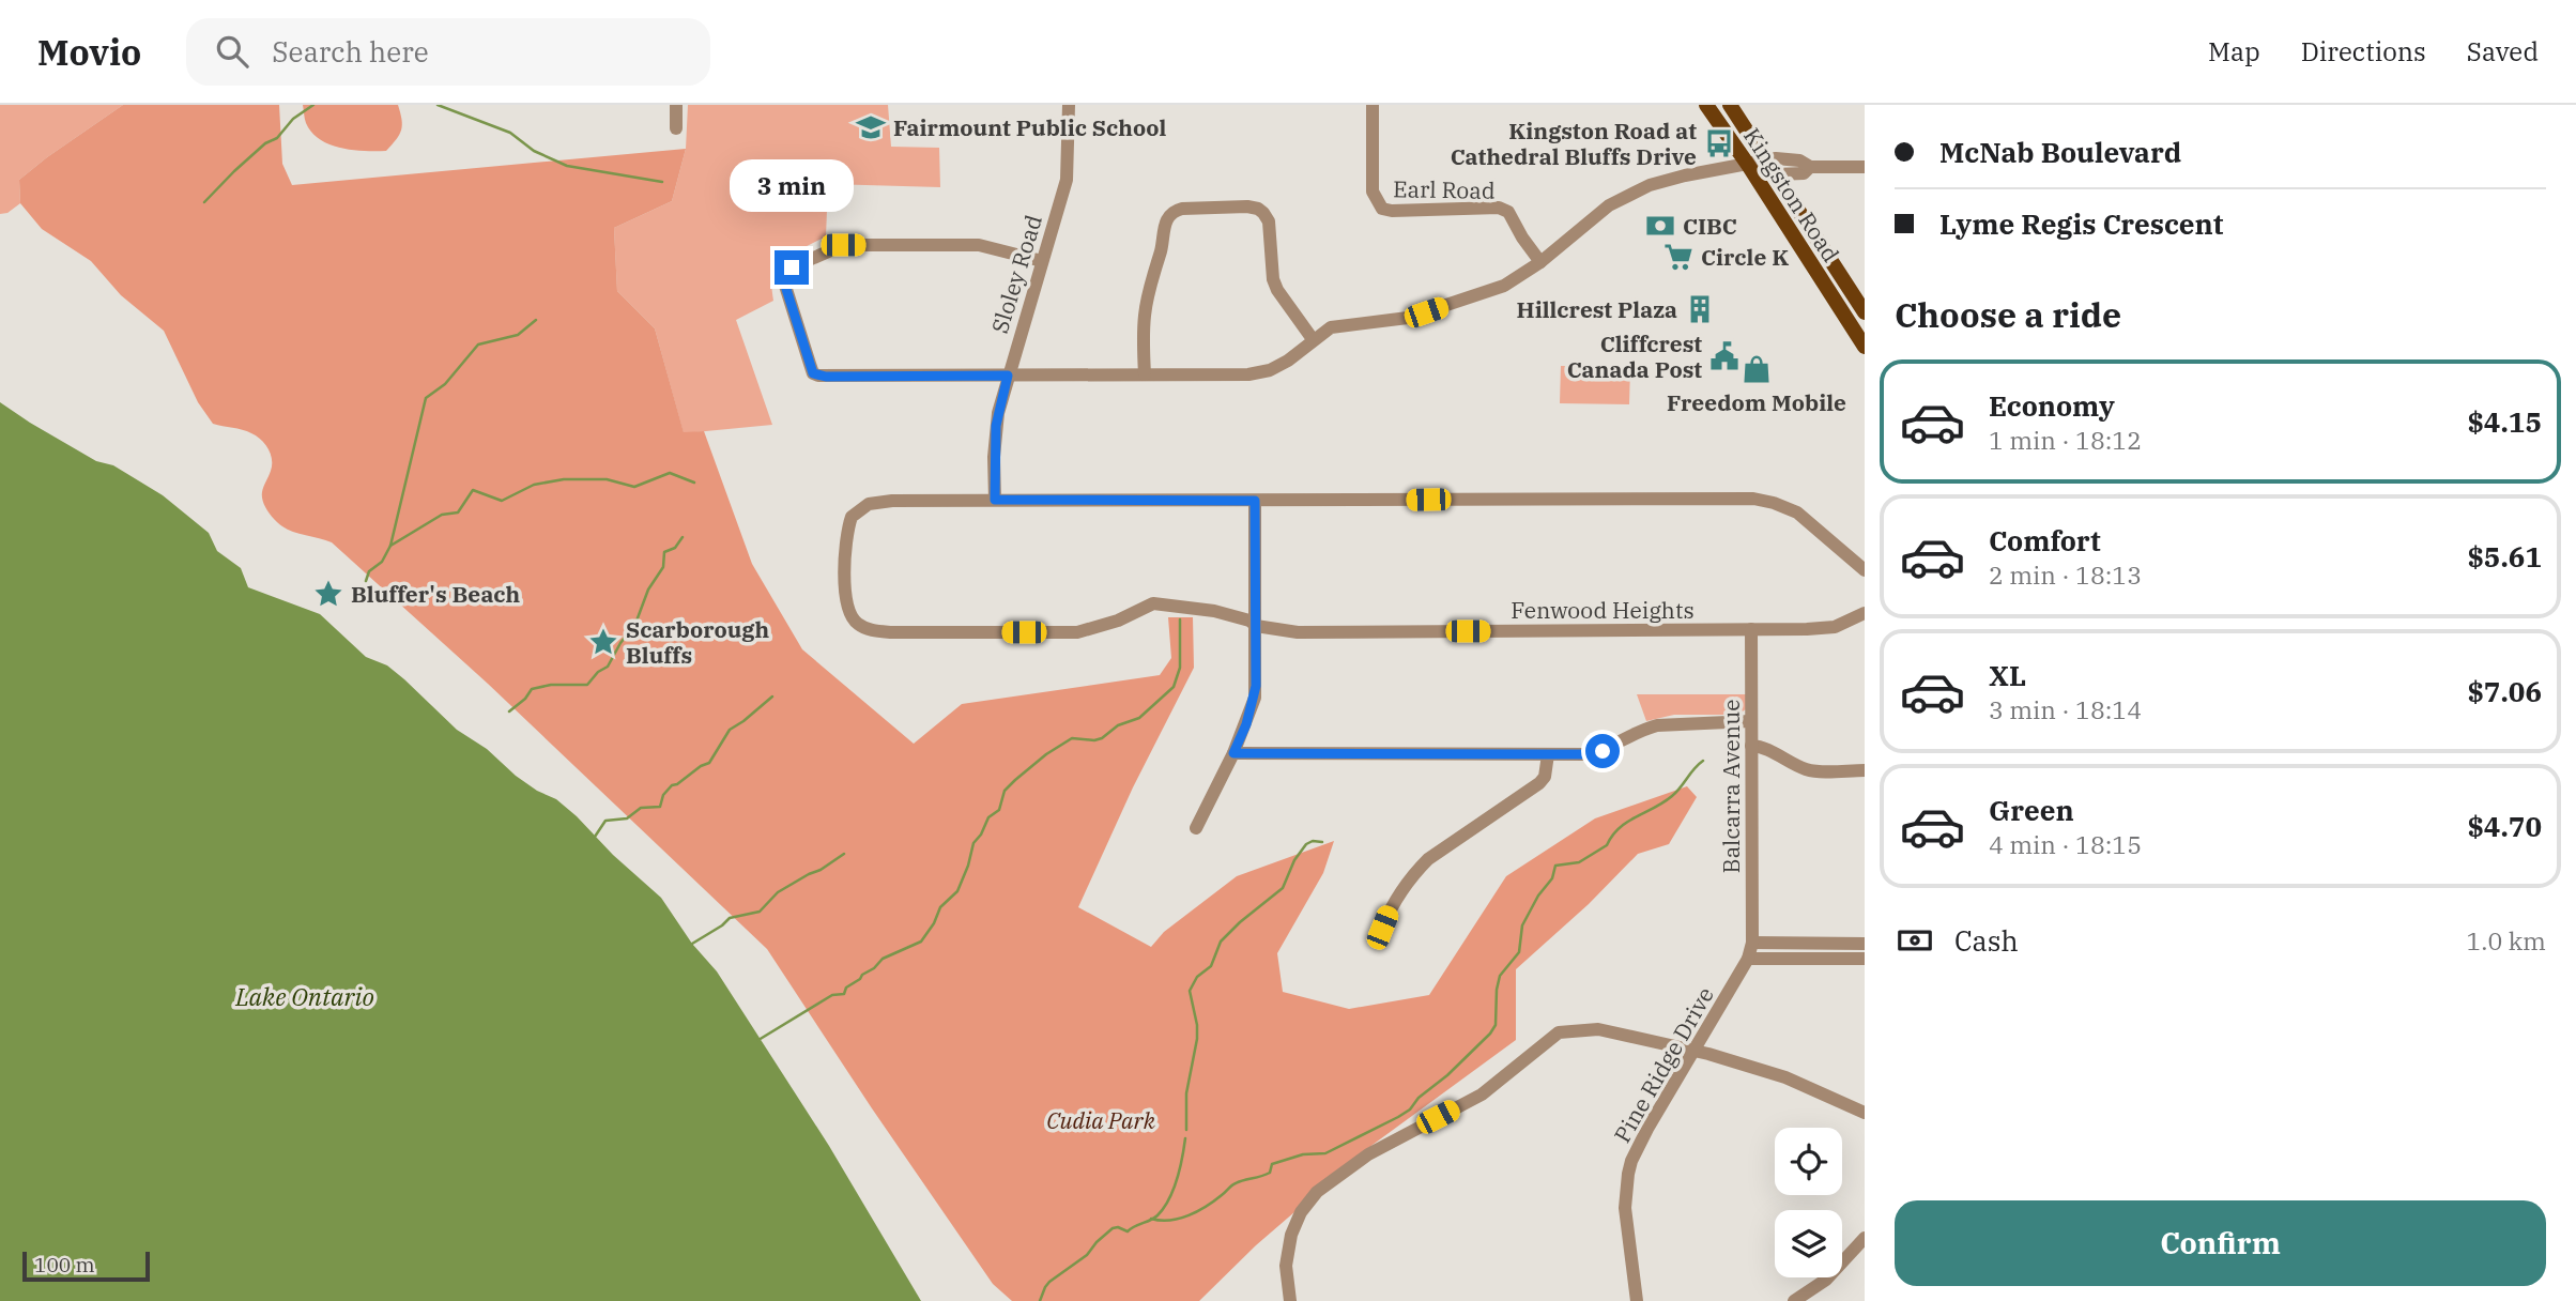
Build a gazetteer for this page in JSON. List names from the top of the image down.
{
  "streets": {
    "main road": ["Kingston Road"],
    "street": [
      "Earl Road",
      "Sloley Road",
      "Fenwood Heights",
      "Balcarra Avenue",
      "Pine Ridge Drive"
    ]
  },
  "crossings": [
    ["Sloley Road", "Fenwood Heights"],
    ["Fenwood Heights", "Balcarra Avenue"],
    ["Balcarra Avenue", "Pine Ridge Drive"]
  ],
  "water": ["Lake Ontario"],
  "parks": ["Cudia Park"],
  "places": {
    "school or university": ["Fairmount Public School"],
    "bus stop": ["Kingston Road at Cathedral Bluffs Drive"],
    "bank": ["CIBC"],
    "supermarket": ["Circle K"],
    "building": ["Hillcrest Plaza"],
    "public building": ["Cliffcrest Canada Post"],
    "shop": ["Freedom Mobile"],
    "place": ["Bluffer's Beach", "Scarborough Bluffs"]
  },
  "scale_bar": "100 m",
  "page": {
    "header": "Movio",
    "search": "Search here",
    "nav": ["Map", "Directions", "Saved"],
    "banner": ["McNab Boulevard", "Lyme Regis Crescent"],
    "bubble": "3 min",
    "heading": "Choose a ride",
    "list": [
      {
        "name": "Economy",
        "note": "1 min · 18:12",
        "value": "$4.15"
      },
      {
        "name": "Comfort",
        "note": "2 min · 18:13",
        "value": "$5.61"
      },
      {
        "name": "XL",
        "note": "3 min · 18:14",
        "value": "$7.06"
      },
      {
        "name": "Green",
        "note": "4 min · 18:15",
        "value": "$4.70"
      }
    ],
    "pay": ["Cash", "1.0 km"],
    "buttons": "Confirm",
    "scale": "100 m"
  }
}
